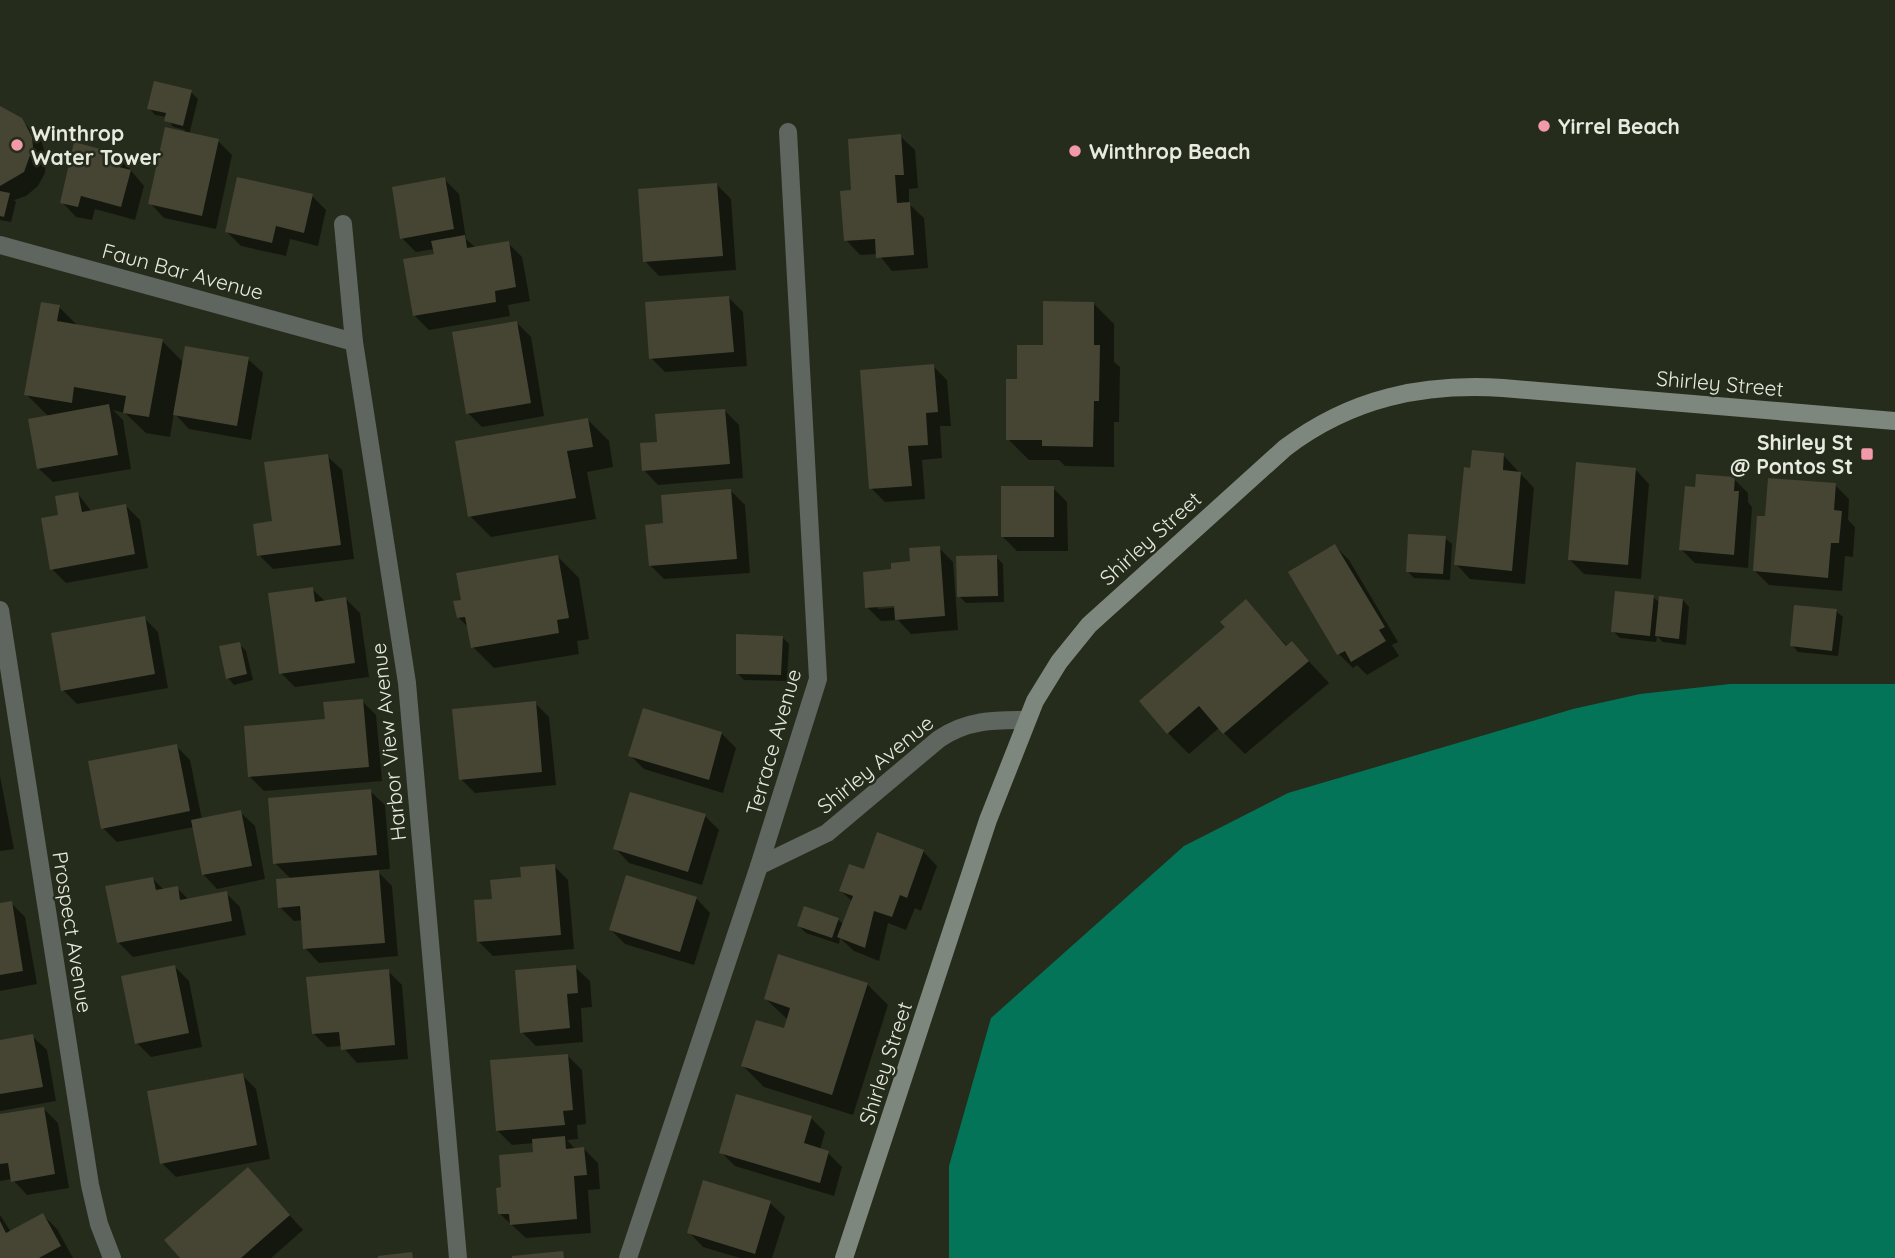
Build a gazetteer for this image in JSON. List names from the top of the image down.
{
  "streets": {
    "main road": ["Shirley Street"],
    "street": [
      "Faun Bar Avenue",
      "Harbor View Avenue",
      "Terrace Avenue",
      "Shirley Avenue",
      "Prospect Avenue"
    ]
  },
  "crossings": [
    ["Faun Bar Avenue", "Harbor View Avenue"],
    ["Shirley Street", "Shirley Avenue"],
    ["Terrace Avenue", "Shirley Avenue"]
  ],
  "places": {
    "other": ["Yirrel Beach", "Winthrop Water Tower", "Winthrop Beach"],
    "transit": ["Shirley St @ Pontos St"]
  }
}
